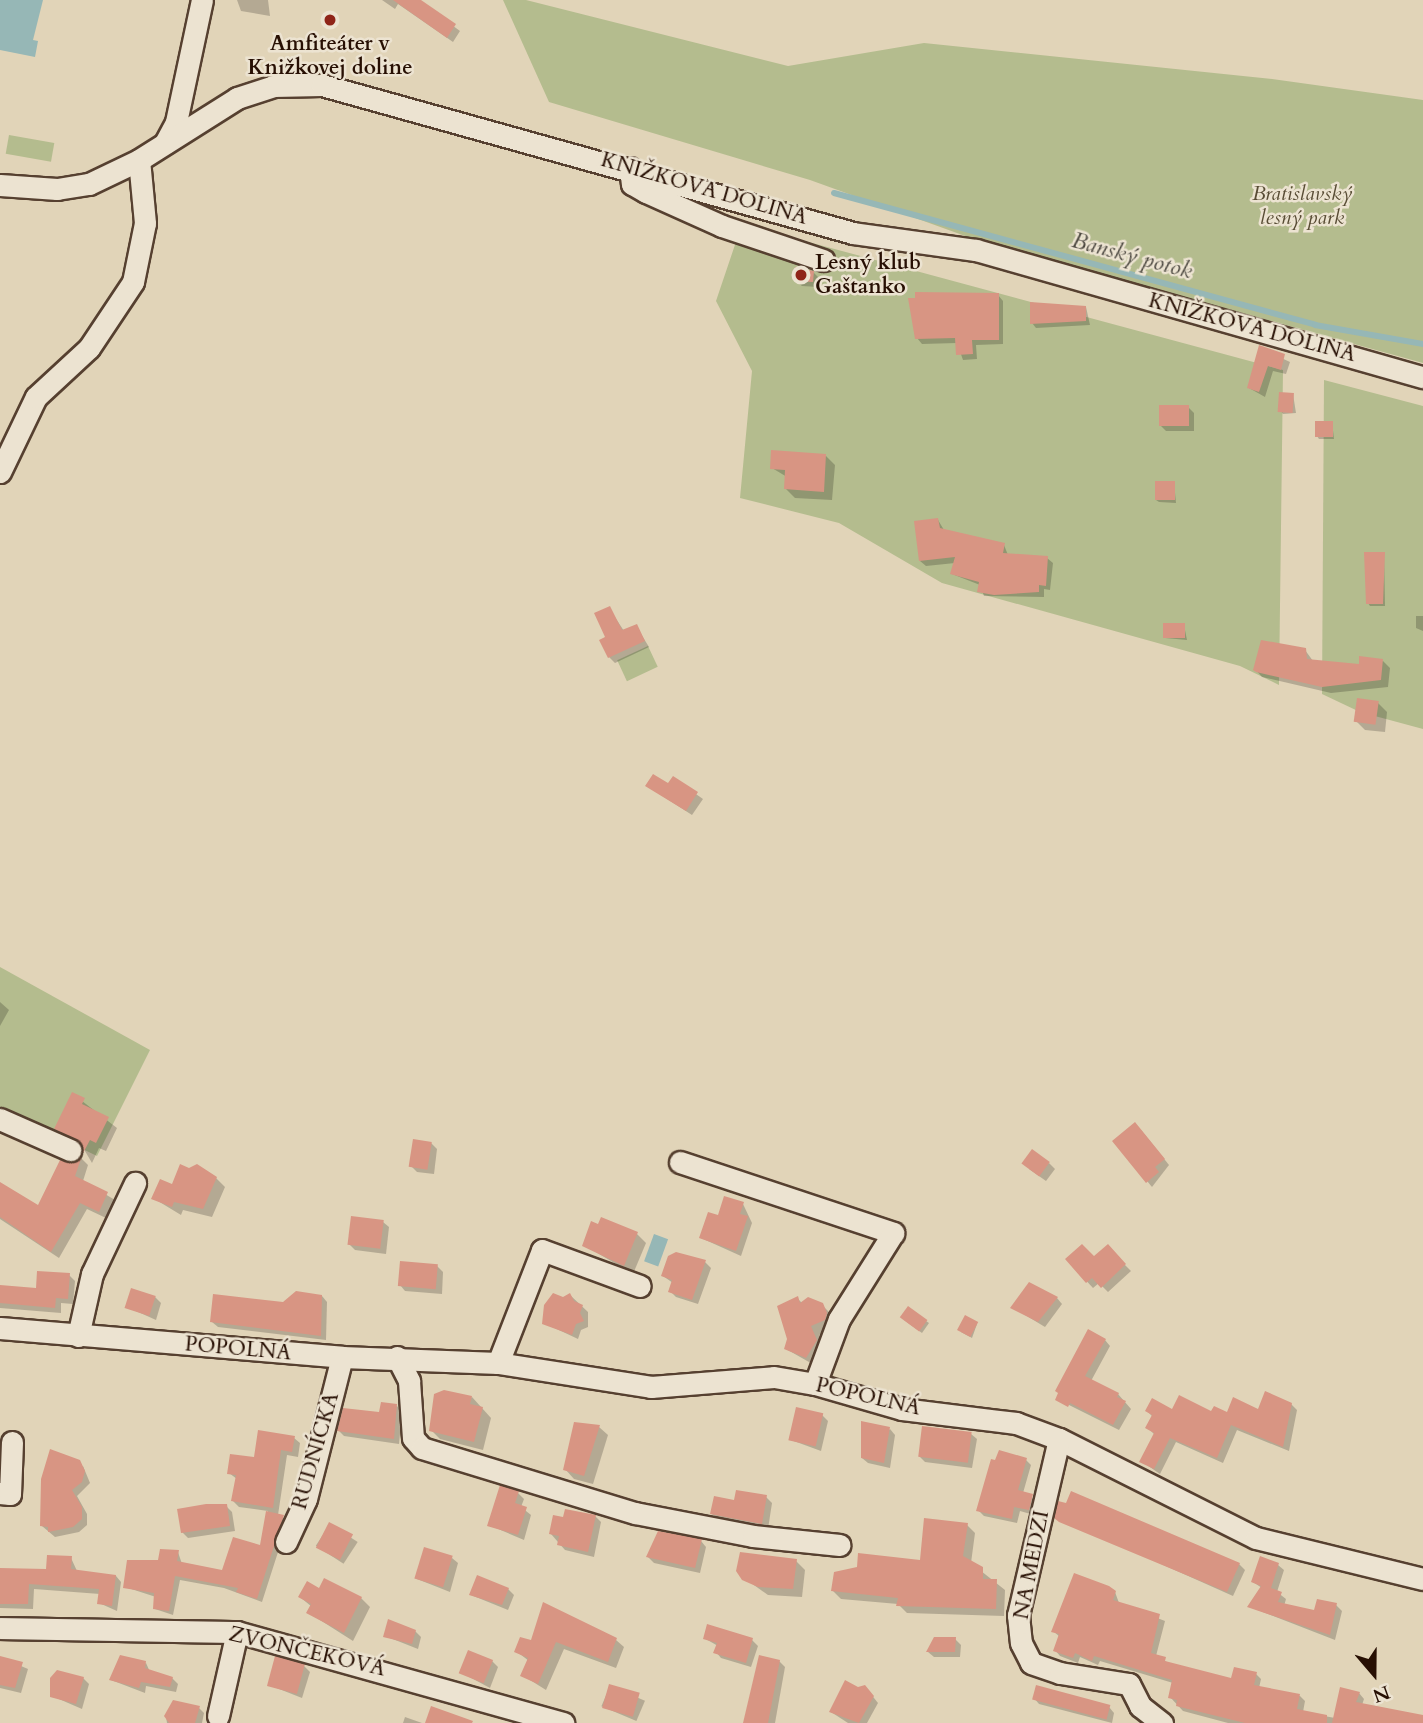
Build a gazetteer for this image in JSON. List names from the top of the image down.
{
  "streets": {
    "street": [
      "KNIŽKOVA DOLINA",
      "POPOLNÁ",
      "RUDNÍCKA",
      "NA MEDZI",
      "ZVONČEKOVÁ"
    ]
  },
  "crossings": [
    ["POPOLNÁ", "RUDNÍCKA"],
    ["POPOLNÁ", "NA MEDZI"]
  ],
  "water": ["Banský potok"],
  "parks": ["Bratislavský lesný park"],
  "places": ["Amfiteáter v Knižkovej doline", "Lesný klub Gaštanko"],
  "north": "bottom"
}
